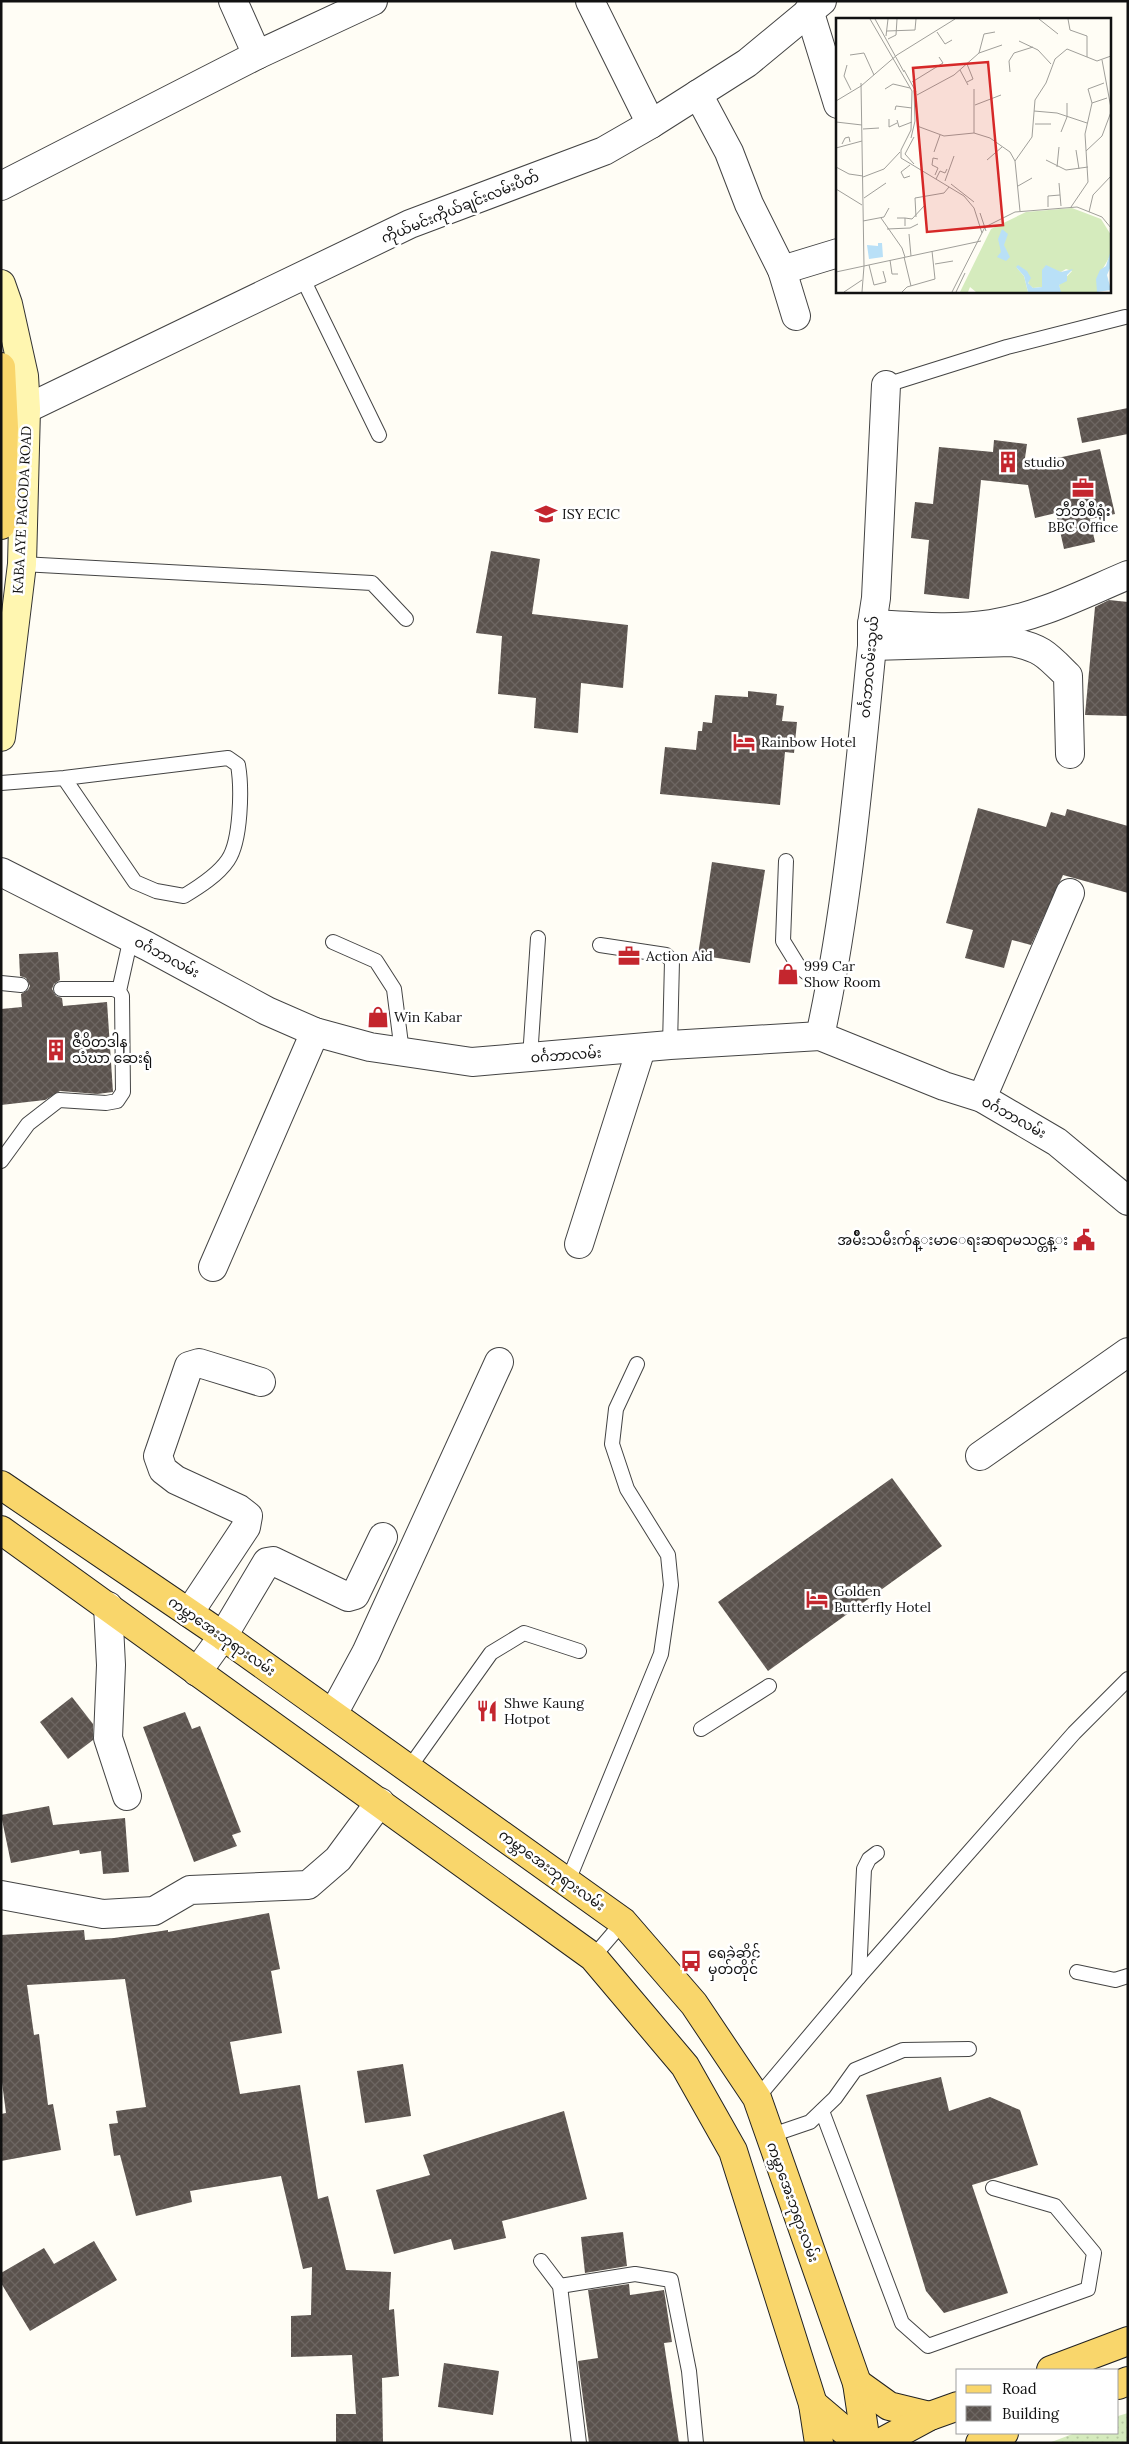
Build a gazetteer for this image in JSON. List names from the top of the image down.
{
  "streets": {
    "main road": ["KABA AYE PAGODA ROAD", "ကမ္ဘာအေးဘုရားလမ်း"],
    "street": ["ကိုယ်မင်းကိုယ်ချင်းလမ်းပိတ်", "ဝင်္ဂဘာလမ်းသွယ်", "ဝင်္ဂဘာလမ်း"]
  },
  "crossings": [
    ["ကိုယ်မင်းကိုယ်ချင်းလမ်းပိတ်", "KABA AYE PAGODA ROAD"],
    ["ဝင်္ဂဘာလမ်းသွယ်", "ဝင်္ဂဘာလမ်း"]
  ],
  "places": {
    "building": ["studio", "ဇီဝိတဒါန သံဃာ ဆေးရုံ"],
    "office": ["ဘီဘီစီရုံး BBC Office", "Action Aid"],
    "school or university": ["ISY ECIC"],
    "hotel": ["Rainbow Hotel", "Golden Butterfly Hotel"],
    "shop": ["999 Car Show Room", "Win Kabar"],
    "public building": ["အမ်ိဳးသမီးက်န္းမာေရးဆရာမသင္တန္း"],
    "restaurant": ["Shwe Kaung Hotpot"],
    "bus stop": ["ရေခဲဆိုင် မှတ်တိုင်"]
  },
  "legend": ["Road", "Building"]
}
